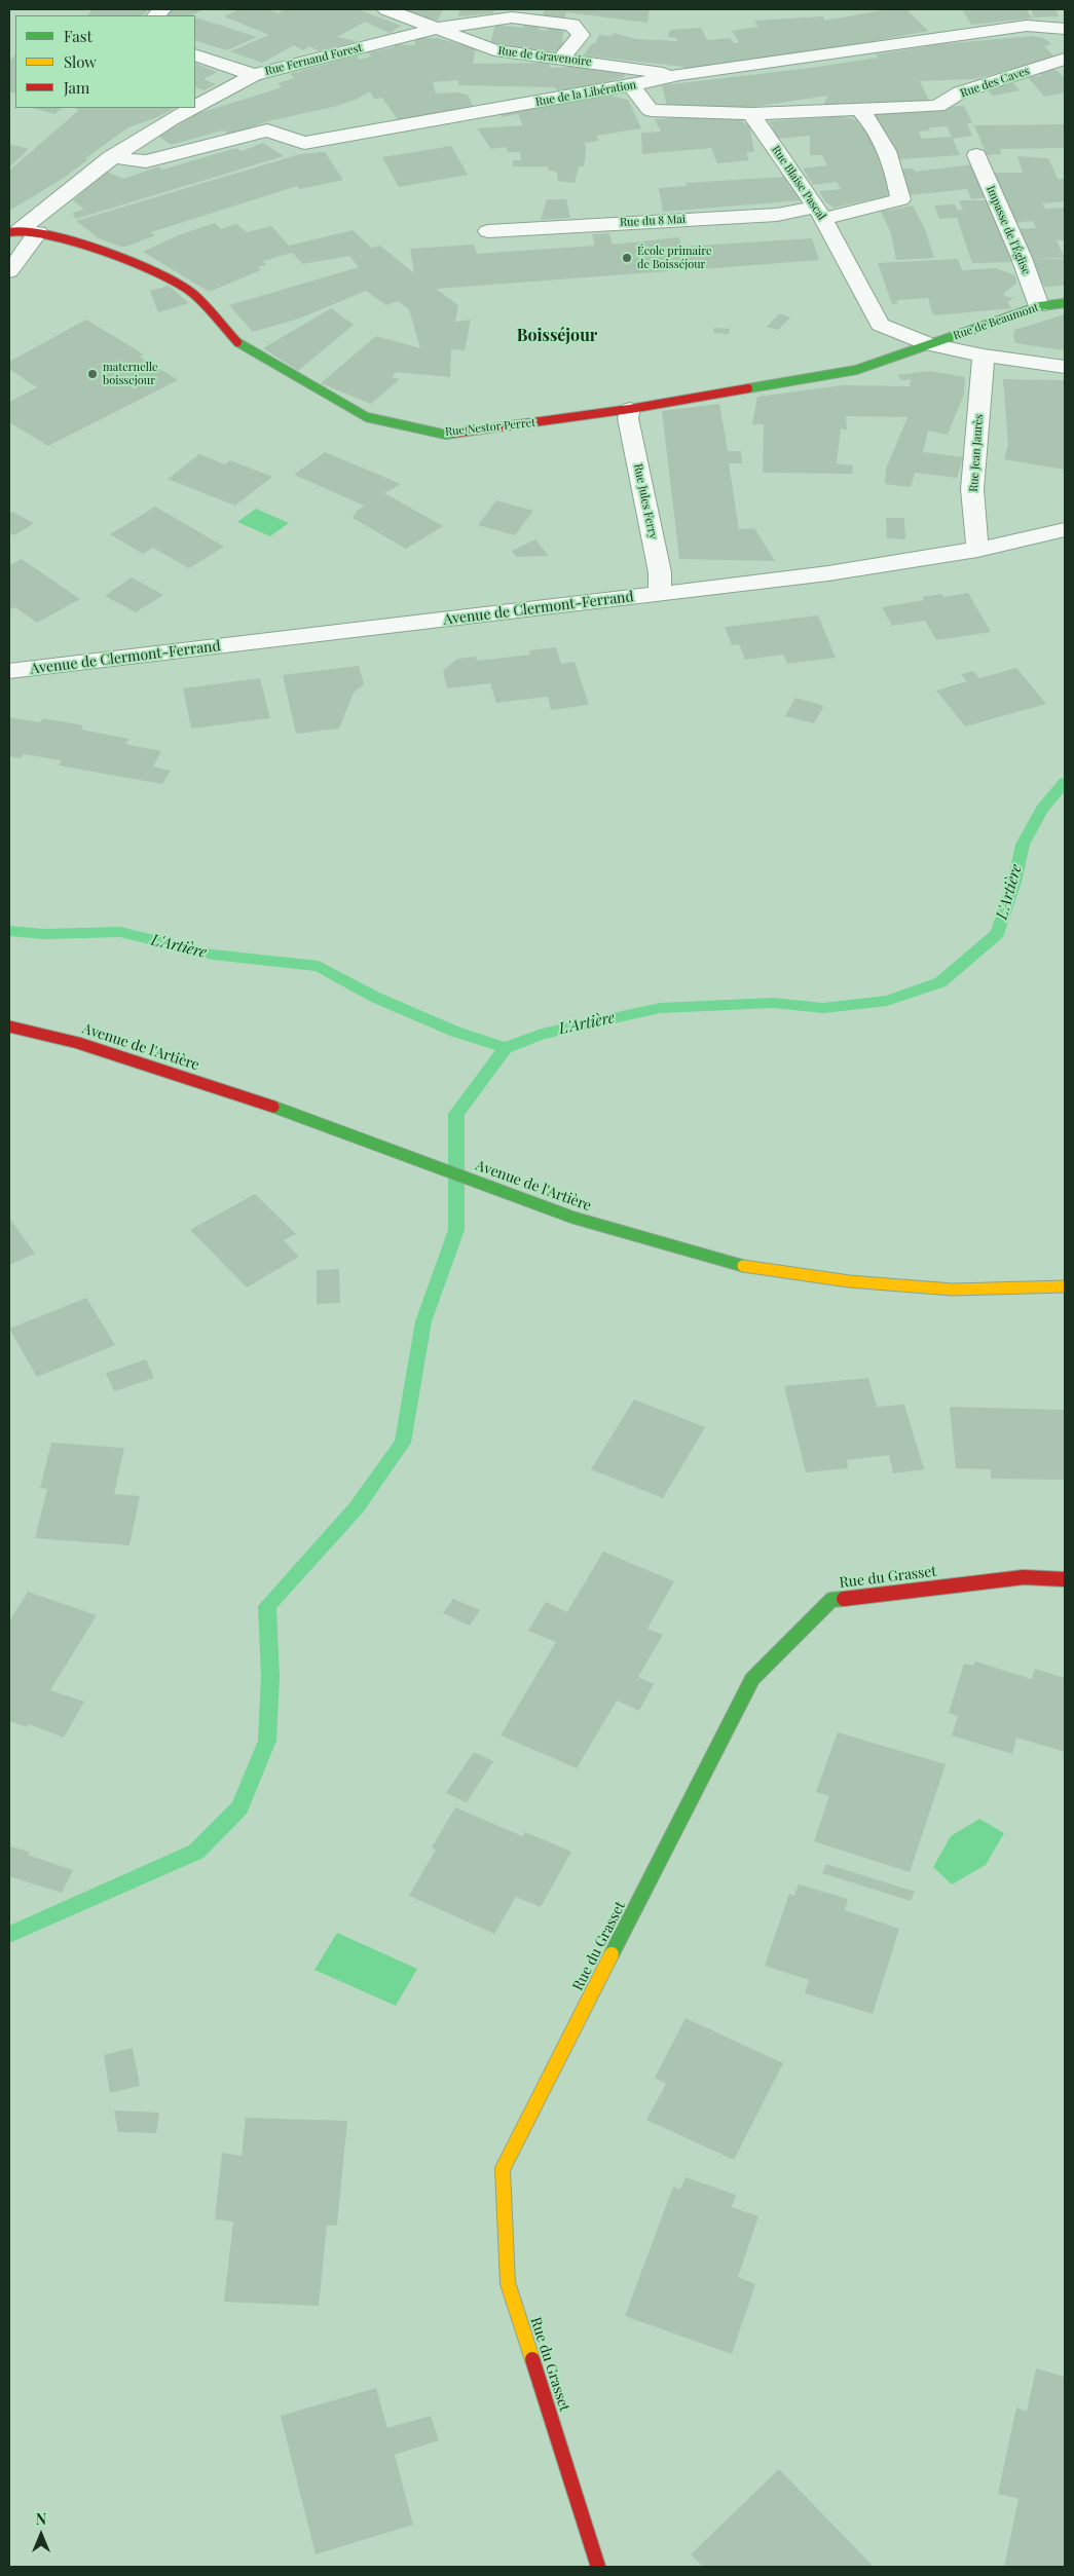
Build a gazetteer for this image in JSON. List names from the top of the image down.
{
  "streets": {
    "street": [
      "Rue de Gravenoire",
      "Rue Fernand Forest",
      "Rue des Caves",
      "Rue de la Libération",
      "Rue Blaise Pascal",
      "Rue du 8 Mai",
      "Impasse de l'Église",
      "Rue de Beaumont",
      "Rue Nestor Perret",
      "Rue Jean Jaurès",
      "Rue Jules Ferry",
      "Avenue de Clermont-Ferrand",
      "Avenue de l'Artière",
      "Rue du Grasset"
    ]
  },
  "crossings": [
    ["Rue de Gravenoire", "Rue Fernand Forest"],
    ["Rue de Gravenoire", "Rue de la Libération"],
    ["Rue Fernand Forest", "Rue de la Libération"],
    ["Rue Fernand Forest", "Rue Nestor Perret"],
    ["Rue des Caves", "Rue Blaise Pascal"],
    ["Rue Blaise Pascal", "Rue du 8 Mai"],
    ["Rue Blaise Pascal", "Rue de Beaumont"],
    ["Rue Blaise Pascal", "Rue Nestor Perret"],
    ["Rue Blaise Pascal", "Rue Jean Jaurès"],
    ["Impasse de l'Église", "Rue de Beaumont"],
    ["Rue de Beaumont", "Rue Nestor Perret"],
    ["Rue Nestor Perret", "Rue Jules Ferry"],
    ["Rue Jean Jaurès", "Avenue de Clermont-Ferrand"],
    ["Rue Jules Ferry", "Avenue de Clermont-Ferrand"]
  ],
  "districts": ["Boisséjour"],
  "water": ["L'Artière"],
  "places": ["École primaire de Boisséjour", "maternelle boissejour"],
  "legend": ["Fast", "Slow", "Jam"],
  "north": "top"
}
